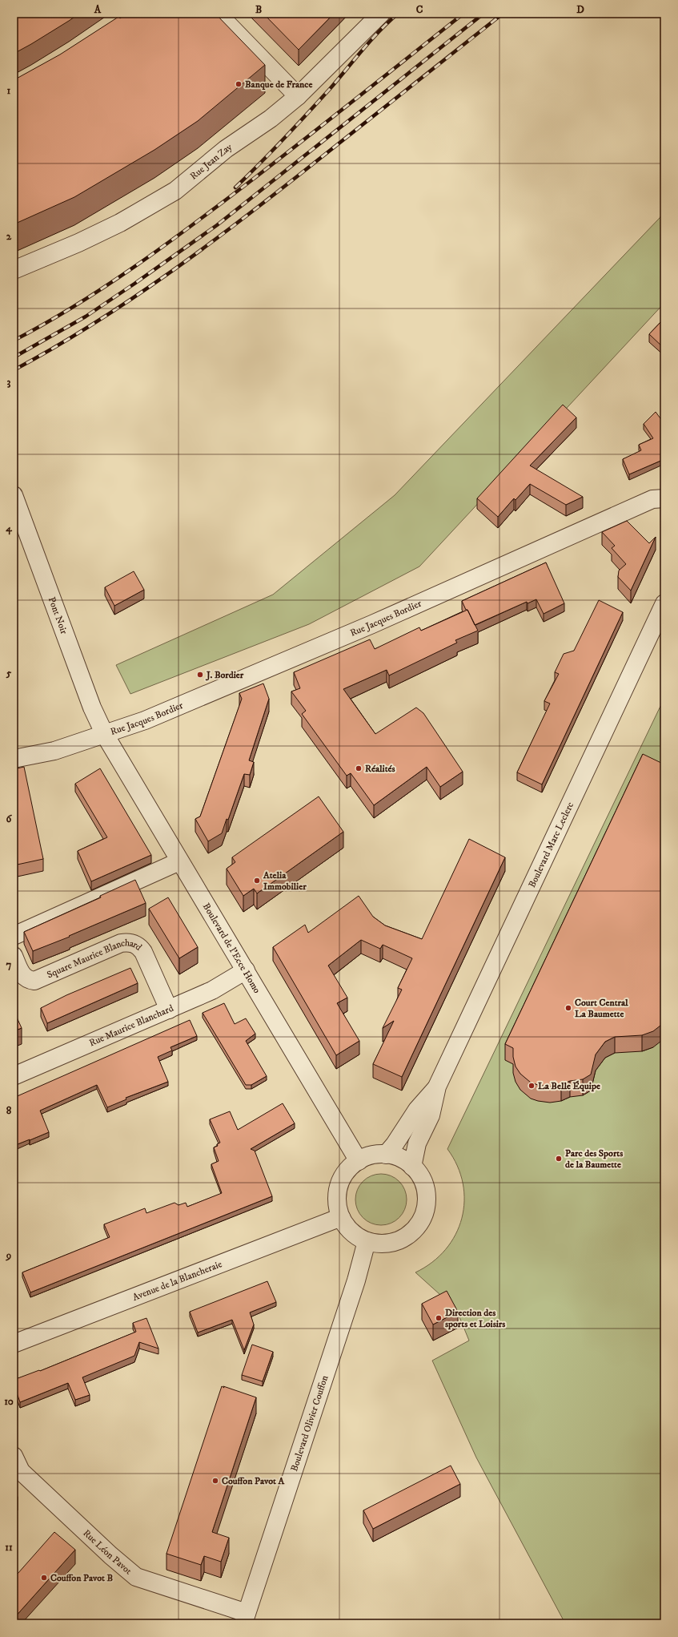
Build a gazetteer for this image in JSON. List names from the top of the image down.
{
  "streets": {
    "street": [
      "Rue Jean Zay",
      "Pont Noir",
      "Rue Jacques Bordier",
      "Boulevard Marc Leclerc",
      "Boulevard de l'Ecce Homo",
      "Square Maurice Blanchard",
      "Rue Maurice Blanchard",
      "Avenue de la Blancheraie",
      "Boulevard Olivier Couffon",
      "Rue Léon Pavot"
    ]
  },
  "crossings": [
    ["Pont Noir", "Rue Jacques Bordier"],
    ["Pont Noir", "Boulevard de l'Ecce Homo"],
    ["Rue Jacques Bordier", "Boulevard de l'Ecce Homo"],
    ["Boulevard Marc Leclerc", "Boulevard de l'Ecce Homo"],
    ["Boulevard Marc Leclerc", "Avenue de la Blancheraie"],
    ["Boulevard Marc Leclerc", "Boulevard Olivier Couffon"],
    ["Boulevard de l'Ecce Homo", "Rue Maurice Blanchard"],
    ["Boulevard de l'Ecce Homo", "Avenue de la Blancheraie"],
    ["Boulevard de l'Ecce Homo", "Boulevard Olivier Couffon"],
    ["Square Maurice Blanchard", "Rue Maurice Blanchard"],
    ["Avenue de la Blancheraie", "Boulevard Olivier Couffon"],
    ["Boulevard Olivier Couffon", "Rue Léon Pavot"]
  ],
  "places": [
    "Banque de France",
    "J. Bordier",
    "Réalités",
    "Atelia Immobilier",
    "Court Central La Baumette",
    "La Belle Équipe",
    "Parc des Sports de la Baumette",
    "Direction des sports et Loisirs",
    "Couffon Pavot A",
    "Couffon Pavot B"
  ],
  "grid": {
    "columns": [
      "A",
      "B",
      "C",
      "D"
    ],
    "rows": [
      "1",
      "2",
      "3",
      "4",
      "5",
      "6",
      "7",
      "8",
      "9",
      "10",
      "11"
    ]
  }
}
